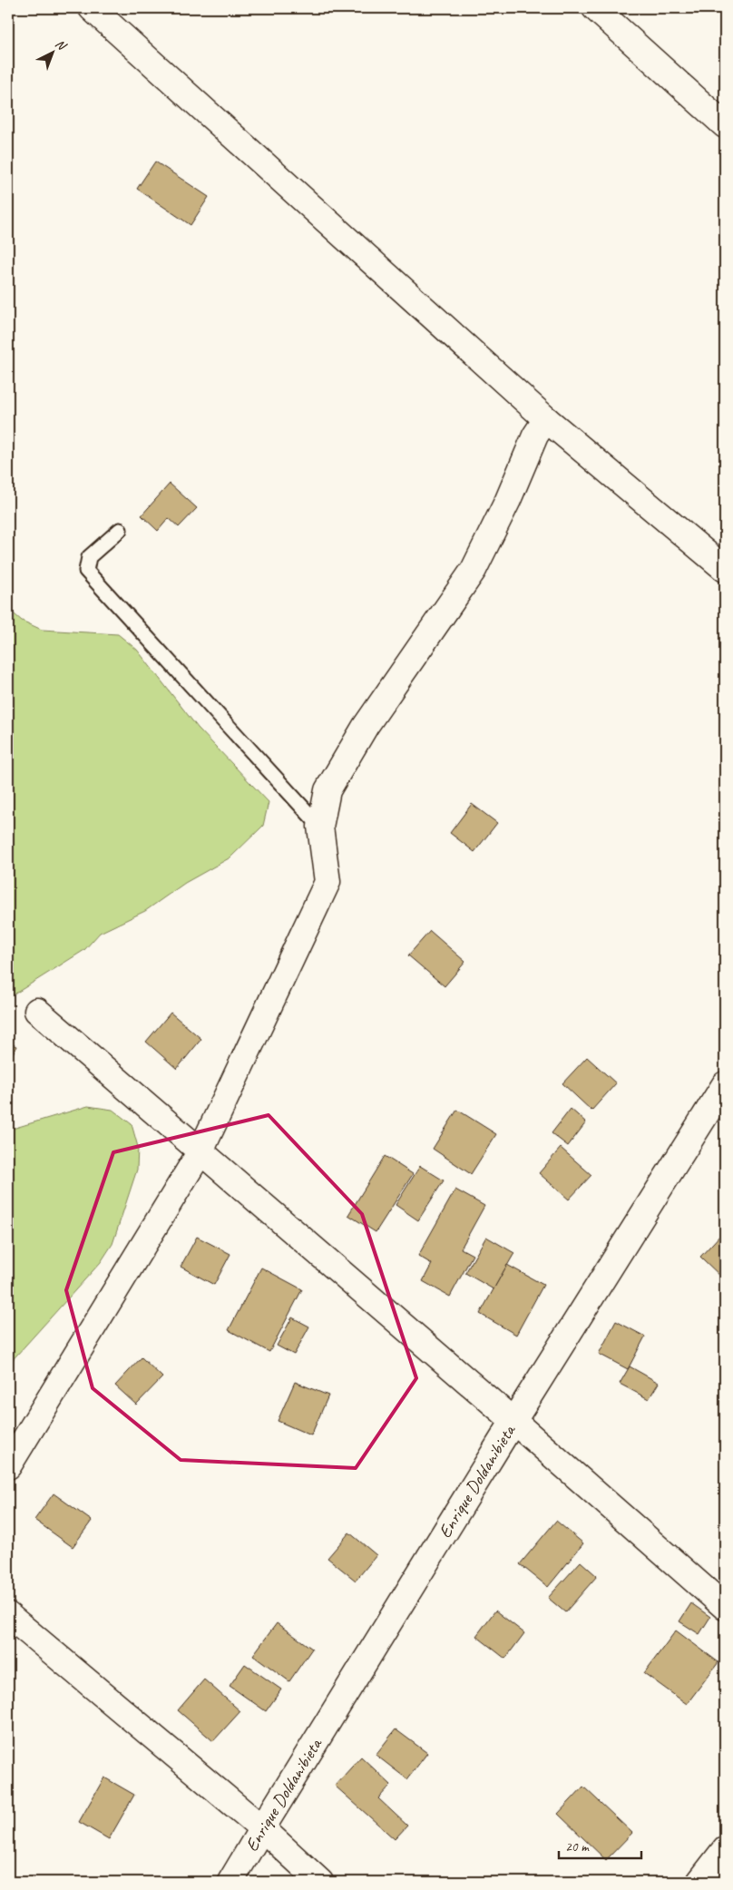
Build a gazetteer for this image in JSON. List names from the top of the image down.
{
  "streets": {
    "street": ["Enrique Doldanibieta"]
  },
  "scale_bar": "20 m",
  "north": "top right"
}
